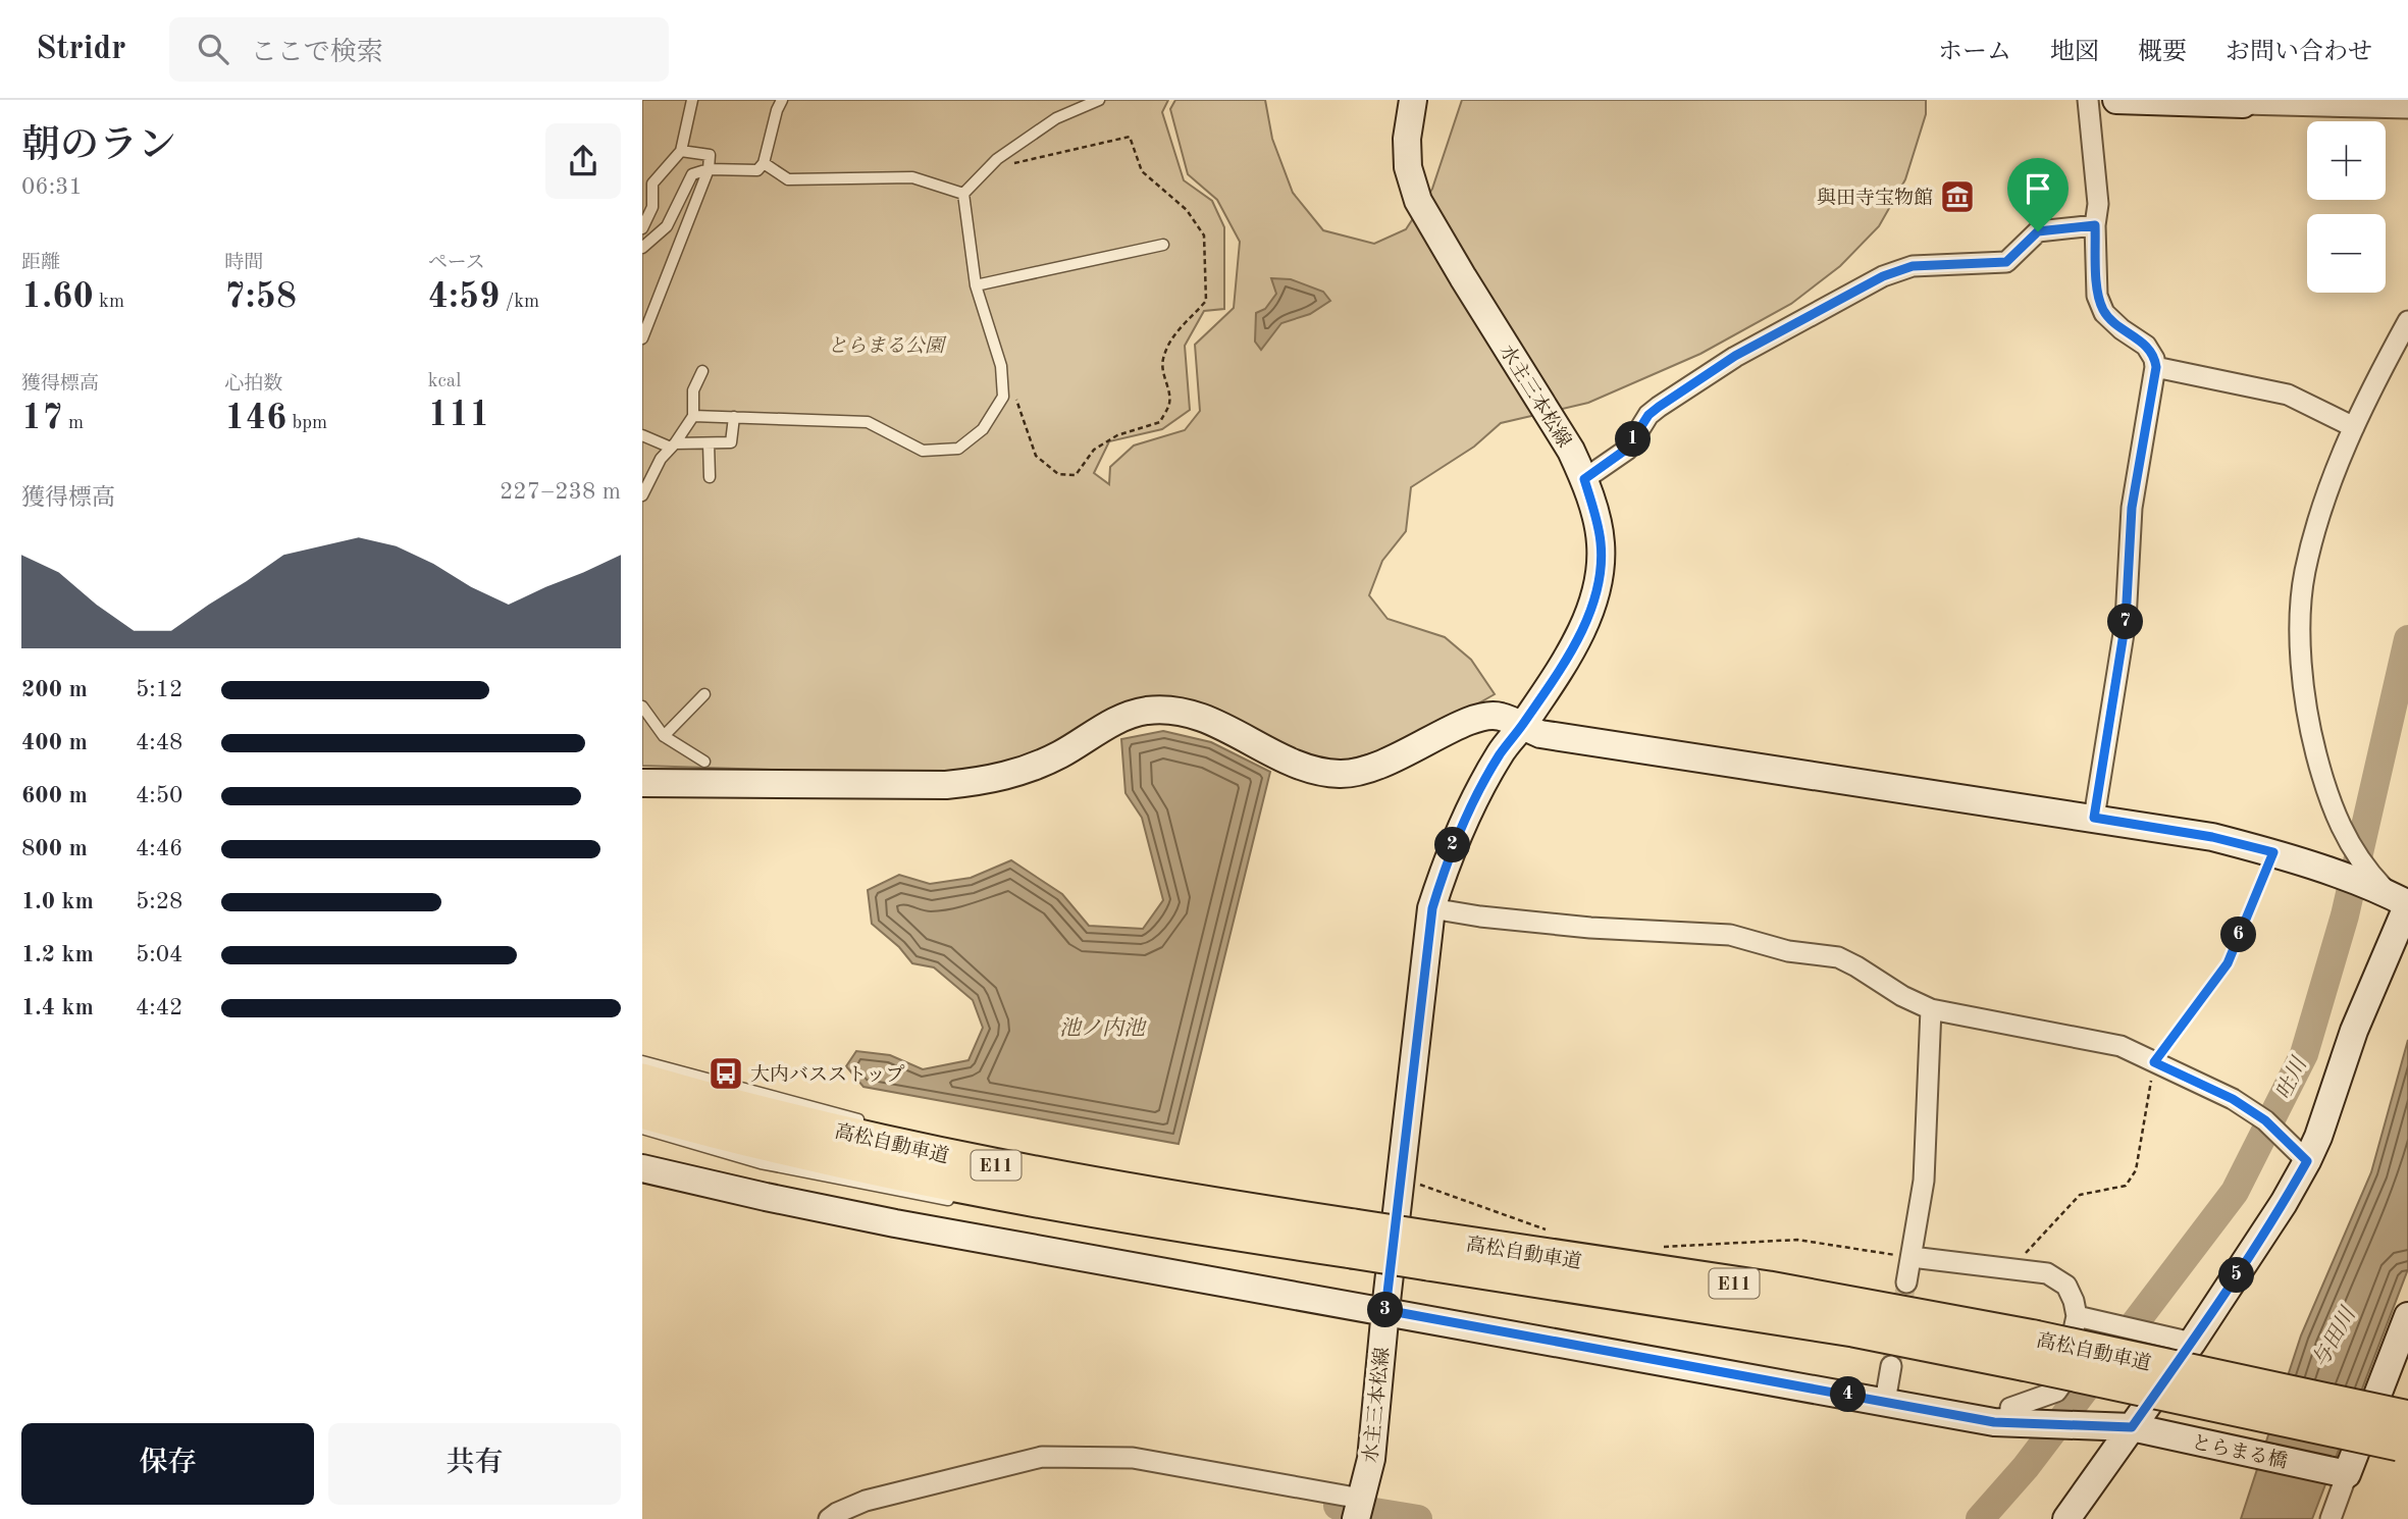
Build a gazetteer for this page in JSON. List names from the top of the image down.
{
  "streets": {
    "highway": ["高松自動車道", "E11"],
    "street": ["水主三本松線", "とらまる橋"]
  },
  "crossings": [
    ["水主三本松線", "とらまる橋"]
  ],
  "water": ["池ノ内池", "吐川", "与田川"],
  "parks": ["とらまる公園"],
  "places": {
    "museum": ["與田寺宝物館"],
    "bus stop": ["大内バスストップ"]
  },
  "page": {
    "header": "Stridr",
    "search": "ここで検索",
    "nav": [
      "ホーム",
      "地図",
      "概要",
      "お問い合わせ"
    ],
    "heading": ["朝のラン", "06:31"],
    "map_buttons": ["+", "−"],
    "stats": [
      ["距離", "1.60 km"],
      ["時間", "7:58"],
      ["ペース", "4:59 /km"],
      ["獲得標高", "17 m"],
      ["心拍数", "146 bpm"],
      ["kcal", "111"]
    ],
    "pins": [
      "1",
      "7",
      "2",
      "6",
      "5",
      "3",
      "4"
    ],
    "chart": ["獲得標高", "227–238 m"],
    "list": [
      {
        "name": "200 m",
        "note": "5:12"
      },
      {
        "name": "400 m",
        "note": "4:48"
      },
      {
        "name": "600 m",
        "note": "4:50"
      },
      {
        "name": "800 m",
        "note": "4:46"
      },
      {
        "name": "1.0 km",
        "note": "5:28"
      },
      {
        "name": "1.2 km",
        "note": "5:04"
      },
      {
        "name": "1.4 km",
        "note": "4:42"
      }
    ],
    "buttons": ["保存", "共有"]
  }
}
